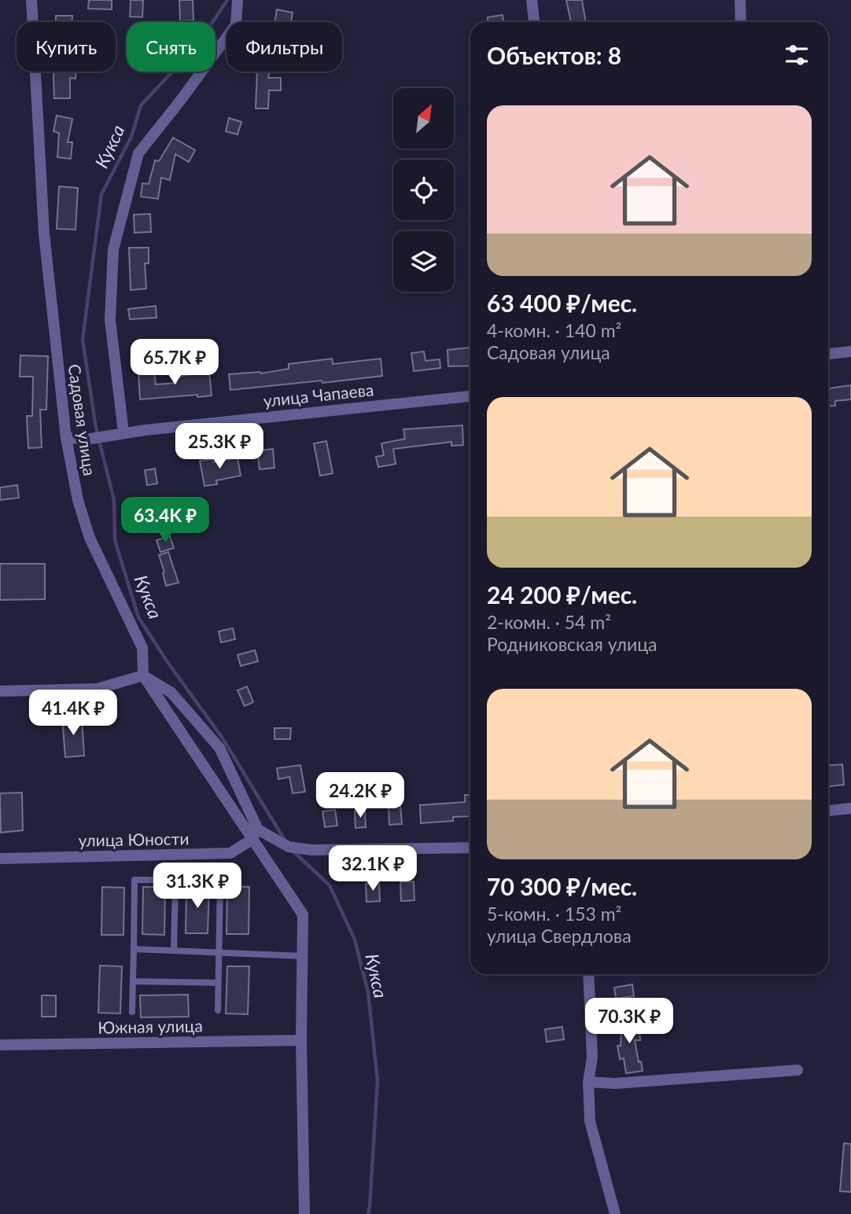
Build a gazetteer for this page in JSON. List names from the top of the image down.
{
  "streets": {
    "street": [
      "улица Чапаева",
      "Садовая улица",
      "улица Юности",
      "Южная улица"
    ]
  },
  "crossings": [
    ["улица Чапаева", "Садовая улица"]
  ],
  "water": ["Кукса"],
  "north": "top right",
  "page": {
    "chip": ["Купить", "Снять", "Фильтры"],
    "heading": "Объектов: 8",
    "list": [
      {
        "name": "63 400 ₽/мес.",
        "note": "4-комн. · 140 m² · Садовая улица"
      },
      {
        "name": "24 200 ₽/мес.",
        "note": "2-комн. · 54 m² · Родниковская улица"
      },
      {
        "name": "70 300 ₽/мес.",
        "note": "5-комн. · 153 m² · улица Свердлова"
      }
    ],
    "price": [
      "65.7K ₽",
      "25.3K ₽",
      "63.4K ₽",
      "41.4K ₽",
      "24.2K ₽",
      "32.1K ₽",
      "31.3K ₽",
      "70.3K ₽"
    ]
  }
}
